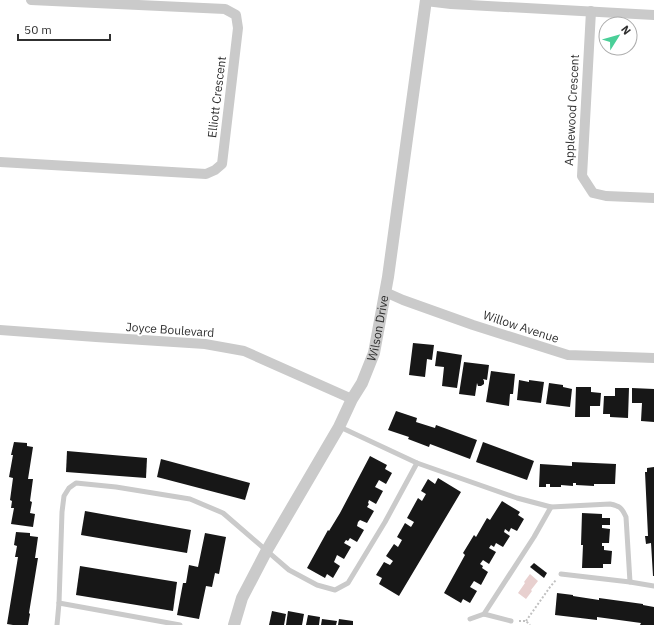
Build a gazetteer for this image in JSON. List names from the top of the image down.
{
  "streets": {
    "street": [
      "Elliott Crescent",
      "Applewood Crescent",
      "Willow Avenue",
      "Wilson Drive",
      "Joyce Boulevard"
    ]
  },
  "crossings": [
    ["Willow Avenue", "Wilson Drive"],
    ["Wilson Drive", "Joyce Boulevard"]
  ],
  "scale_bar": "50 m",
  "north": "top right"
}
